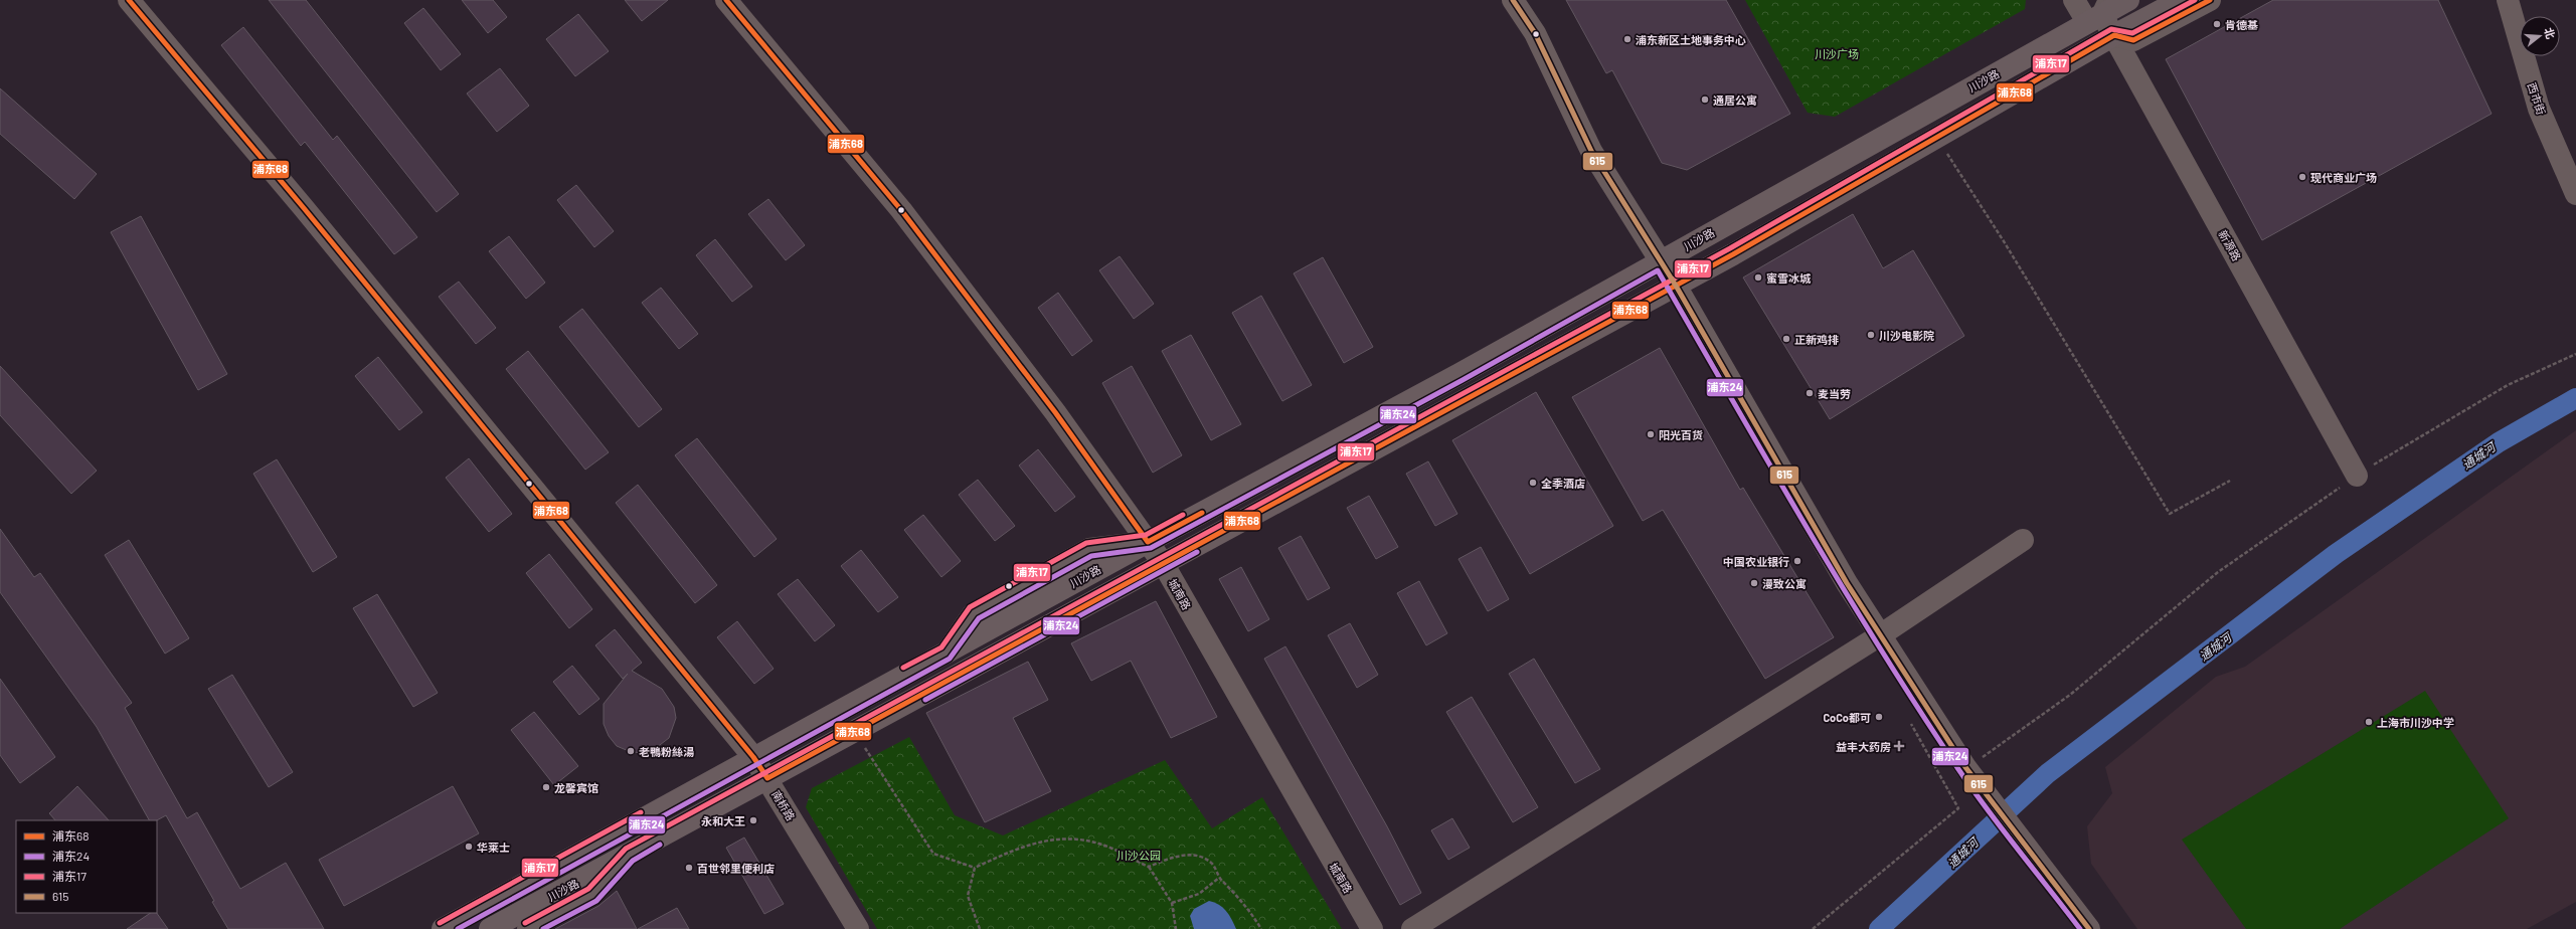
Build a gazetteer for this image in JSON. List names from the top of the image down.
{
  "streets": {
    "main road": ["川沙路"],
    "street": [
      "西市街",
      "新源路",
      "城南路",
      "南桥路"
    ]
  },
  "crossings": [
    ["川沙路", "新源路"],
    ["川沙路", "城南路"],
    ["川沙路", "南桥路"]
  ],
  "water": ["通城河"],
  "parks": ["川沙广场", "川沙公园"],
  "places": {
    "other": [
      "肯德基",
      "浦东新区土地事务中心",
      "通居公寓",
      "现代商业广场",
      "蜜雪冰城",
      "川沙电影院",
      "正新鸡排",
      "麦当劳",
      "阳光百货",
      "全季酒店",
      "中国农业银行",
      "漫致公寓",
      "CoCo都可",
      "上海市川沙中学",
      "老鴨粉絲湯",
      "龙馨宾馆",
      "永和大王",
      "华莱士",
      "百世邻里便利店"
    ],
    "health": ["益丰大药房"]
  },
  "lines": [
    "transit line 浦东68",
    "transit line 浦东17",
    "transit line 615",
    "transit line 浦东24"
  ],
  "legend": [
    "浦东68",
    "浦东24",
    "浦东17",
    "615"
  ],
  "north": "right"
}
